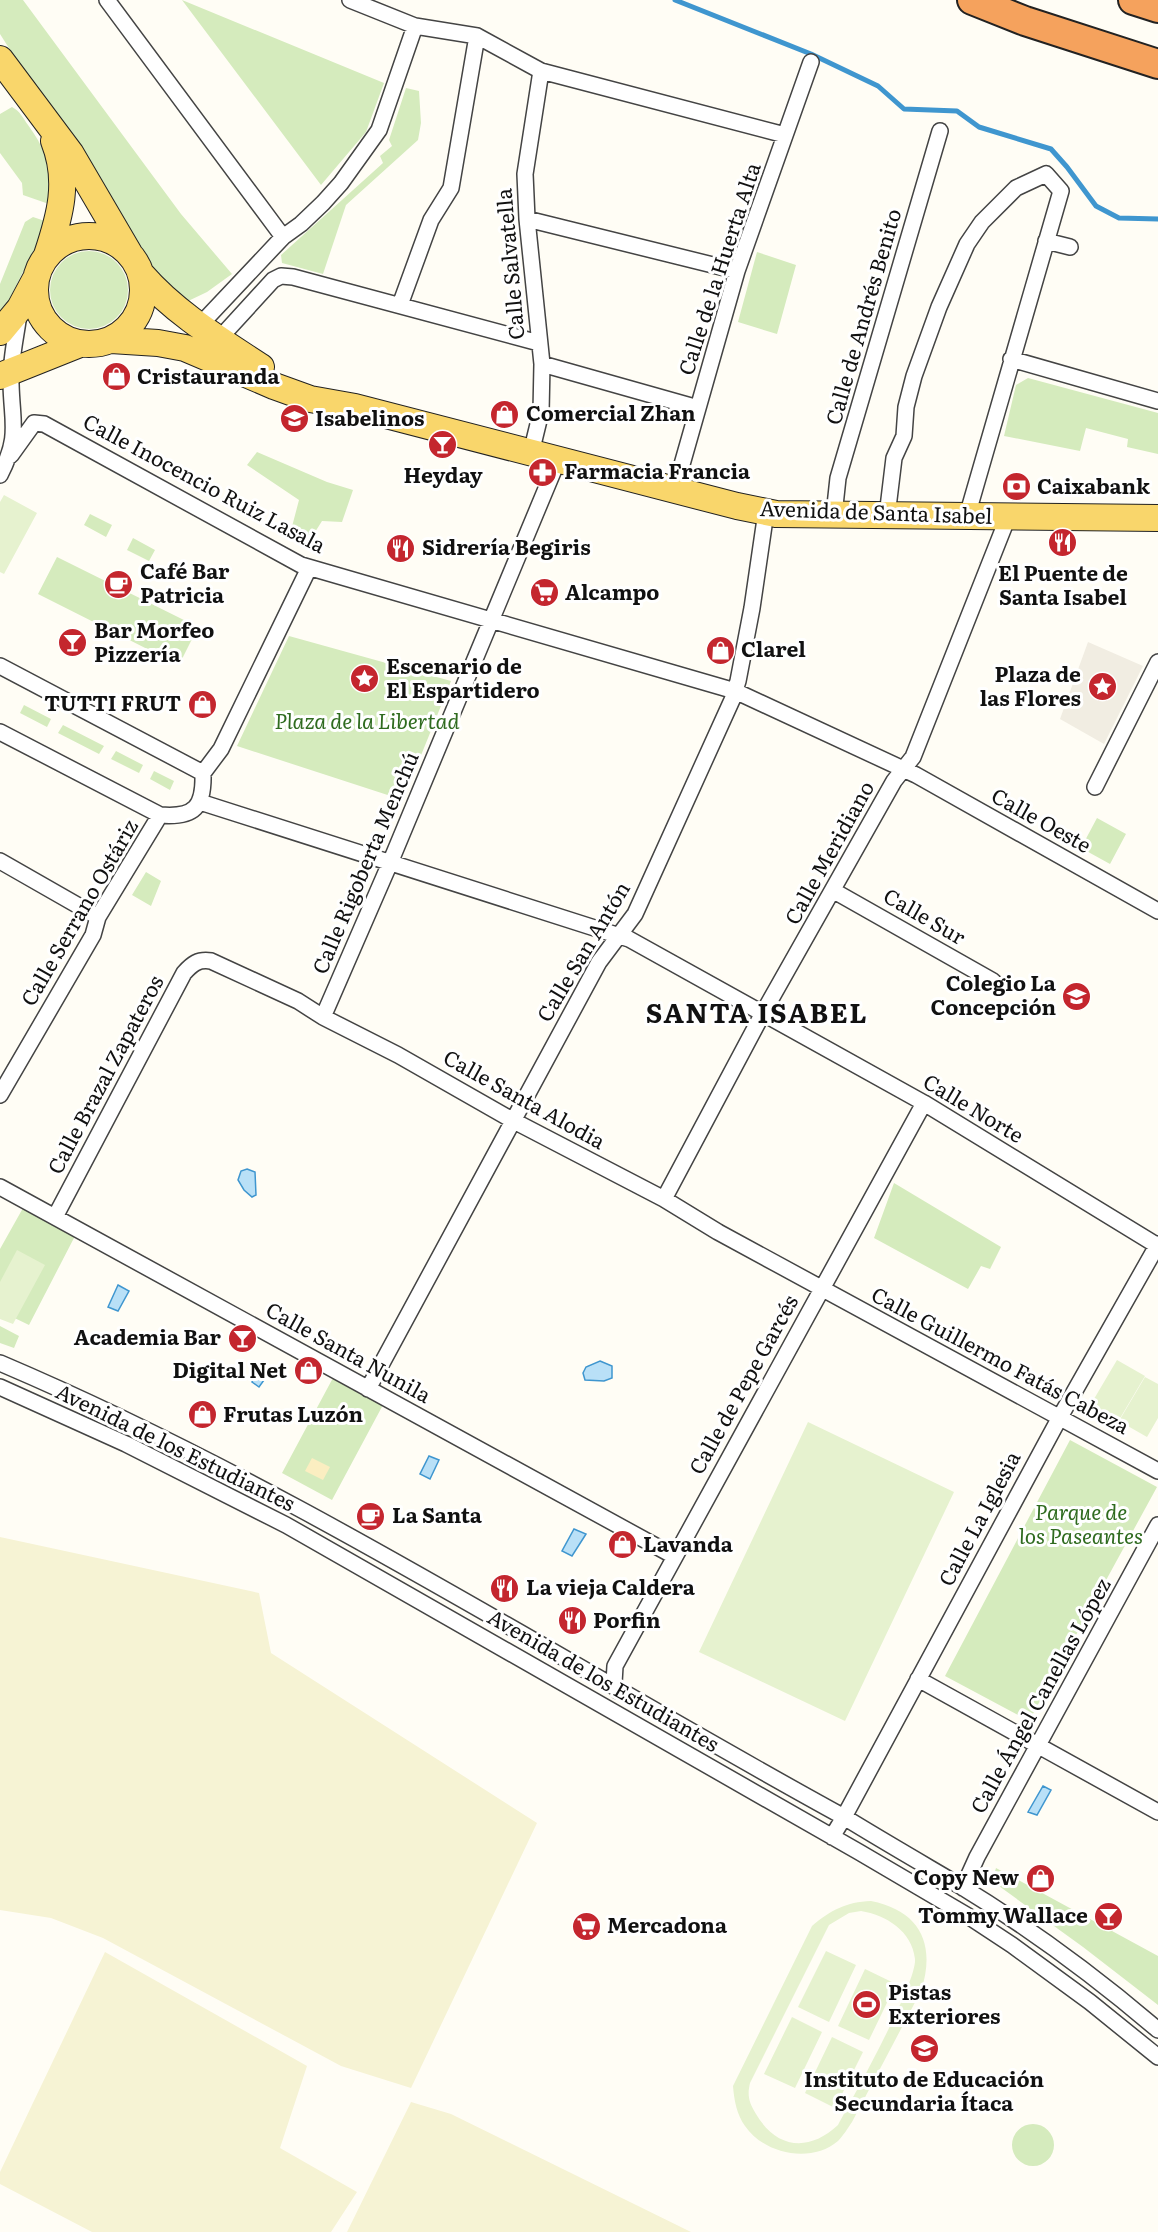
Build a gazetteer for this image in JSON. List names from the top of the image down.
{
  "streets": {
    "main road": ["Avenida de Santa Isabel"],
    "street": [
      "Calle Salvatella",
      "Calle de la Huerta Alta",
      "Calle de Andrés Benito",
      "Calle Inocencio Ruiz Lasala",
      "Calle Oeste",
      "Calle Meridiano",
      "Calle Rigoberta Menchú",
      "Calle Serrano Ostáriz",
      "Calle Sur",
      "Calle San Antón",
      "Calle Brazal Zapateros",
      "Calle Santa Alodia",
      "Calle Norte",
      "Calle Santa Nunila",
      "Calle Guillermo Fatás Cabeza",
      "Calle de Pepe Garcés",
      "Avenida de los Estudiantes",
      "Calle La Iglesia",
      "Calle Ángel Canellas López"
    ]
  },
  "crossings": [
    ["Calle Salvatella", "Avenida de Santa Isabel"],
    ["Calle de la Huerta Alta", "Avenida de Santa Isabel"],
    ["Calle de Andrés Benito", "Avenida de Santa Isabel"],
    ["Calle Inocencio Ruiz Lasala", "Calle Oeste"],
    ["Calle Inocencio Ruiz Lasala", "Calle Meridiano"],
    ["Calle Inocencio Ruiz Lasala", "Calle Rigoberta Menchú"],
    ["Calle Inocencio Ruiz Lasala", "Calle San Antón"],
    ["Avenida de Santa Isabel", "Calle Meridiano"],
    ["Avenida de Santa Isabel", "Calle Rigoberta Menchú"],
    ["Avenida de Santa Isabel", "Calle San Antón"],
    ["Calle Oeste", "Calle Meridiano"],
    ["Calle Meridiano", "Calle Sur"],
    ["Calle Meridiano", "Calle Santa Alodia"],
    ["Calle Meridiano", "Calle Norte"],
    ["Calle Rigoberta Menchú", "Calle Santa Alodia"],
    ["Calle Rigoberta Menchú", "Calle Norte"],
    ["Calle San Antón", "Calle Santa Alodia"],
    ["Calle San Antón", "Calle Norte"],
    ["Calle San Antón", "Calle Santa Nunila"],
    ["Calle Brazal Zapateros", "Calle Santa Alodia"],
    ["Calle Brazal Zapateros", "Calle Santa Nunila"],
    ["Calle Santa Alodia", "Calle Guillermo Fatás Cabeza"],
    ["Calle Santa Alodia", "Calle de Pepe Garcés"],
    ["Calle Norte", "Calle de Pepe Garcés"],
    ["Calle Norte", "Calle La Iglesia"],
    ["Calle Santa Nunila", "Calle de Pepe Garcés"],
    ["Calle Guillermo Fatás Cabeza", "Calle de Pepe Garcés"],
    ["Calle Guillermo Fatás Cabeza", "Calle La Iglesia"],
    ["Calle de Pepe Garcés", "Avenida de los Estudiantes"],
    ["Avenida de los Estudiantes", "Calle La Iglesia"],
    ["Avenida de los Estudiantes", "Calle Ángel Canellas López"]
  ],
  "districts": ["SANTA ISABEL"],
  "parks": ["Plaza de la Libertad", "Parque de los Paseantes"],
  "places": {
    "shop": [
      "Cristauranda",
      "Comercial Zhan",
      "Clarel",
      "TUTTI FRUT",
      "Digital Net",
      "Frutas Luzón",
      "Lavanda",
      "Copy New"
    ],
    "school or university": ["Isabelinos", "Colegio La Concepción", "Instituto de Educación Secundaria Ítaca"],
    "bar": [
      "Heyday",
      "Bar Morfeo Pizzería",
      "Academia Bar",
      "Tommy Wallace"
    ],
    "pharmacy": ["Farmacia Francia"],
    "bank": ["Caixabank"],
    "restaurant": [
      "El Puente de Santa Isabel",
      "Sidrería Begiris",
      "La vieja Caldera",
      "Porfin"
    ],
    "cafe": ["Café Bar Patricia", "La Santa"],
    "supermarket": ["Alcampo", "Mercadona"],
    "place": ["Escenario de El Espartidero", "Plaza de las Flores"],
    "sports": ["Pistas Exteriores"]
  }
}
